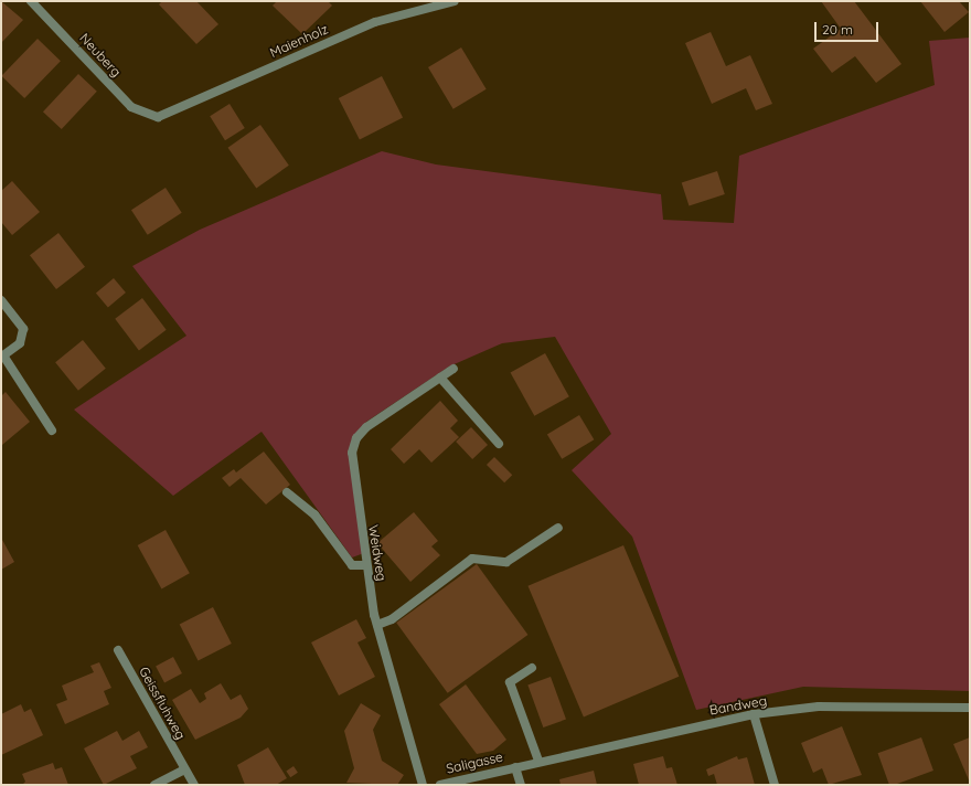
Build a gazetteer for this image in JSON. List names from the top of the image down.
{
  "streets": {
    "street": [
      "Maienholz",
      "Neuberg",
      "Weidweg",
      "Geissfluhweg",
      "Bandweg",
      "Saligasse"
    ]
  },
  "crossings": [
    ["Maienholz", "Neuberg"],
    ["Bandweg", "Saligasse"]
  ],
  "scale_bar": "20 m"
}
